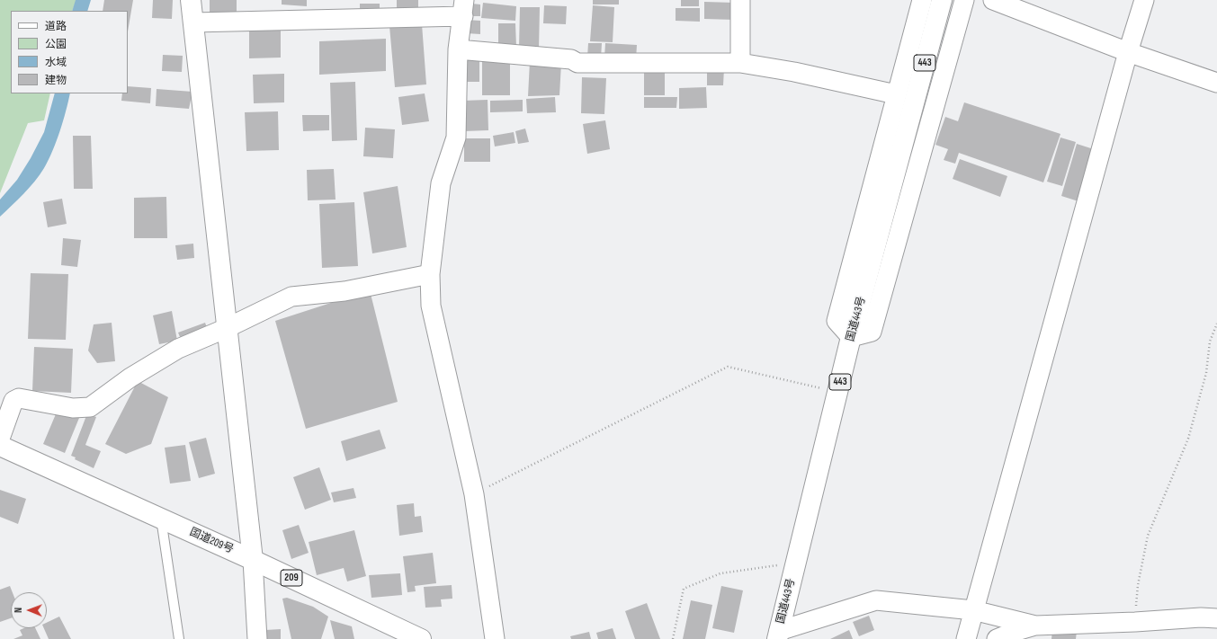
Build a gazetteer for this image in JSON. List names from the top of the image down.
{
  "streets": {
    "main road": [
      "443",
      "国道443号",
      "国道209号",
      "209"
    ]
  },
  "legend": [
    "道路",
    "公園",
    "水域",
    "建物"
  ],
  "north": "left"
}
